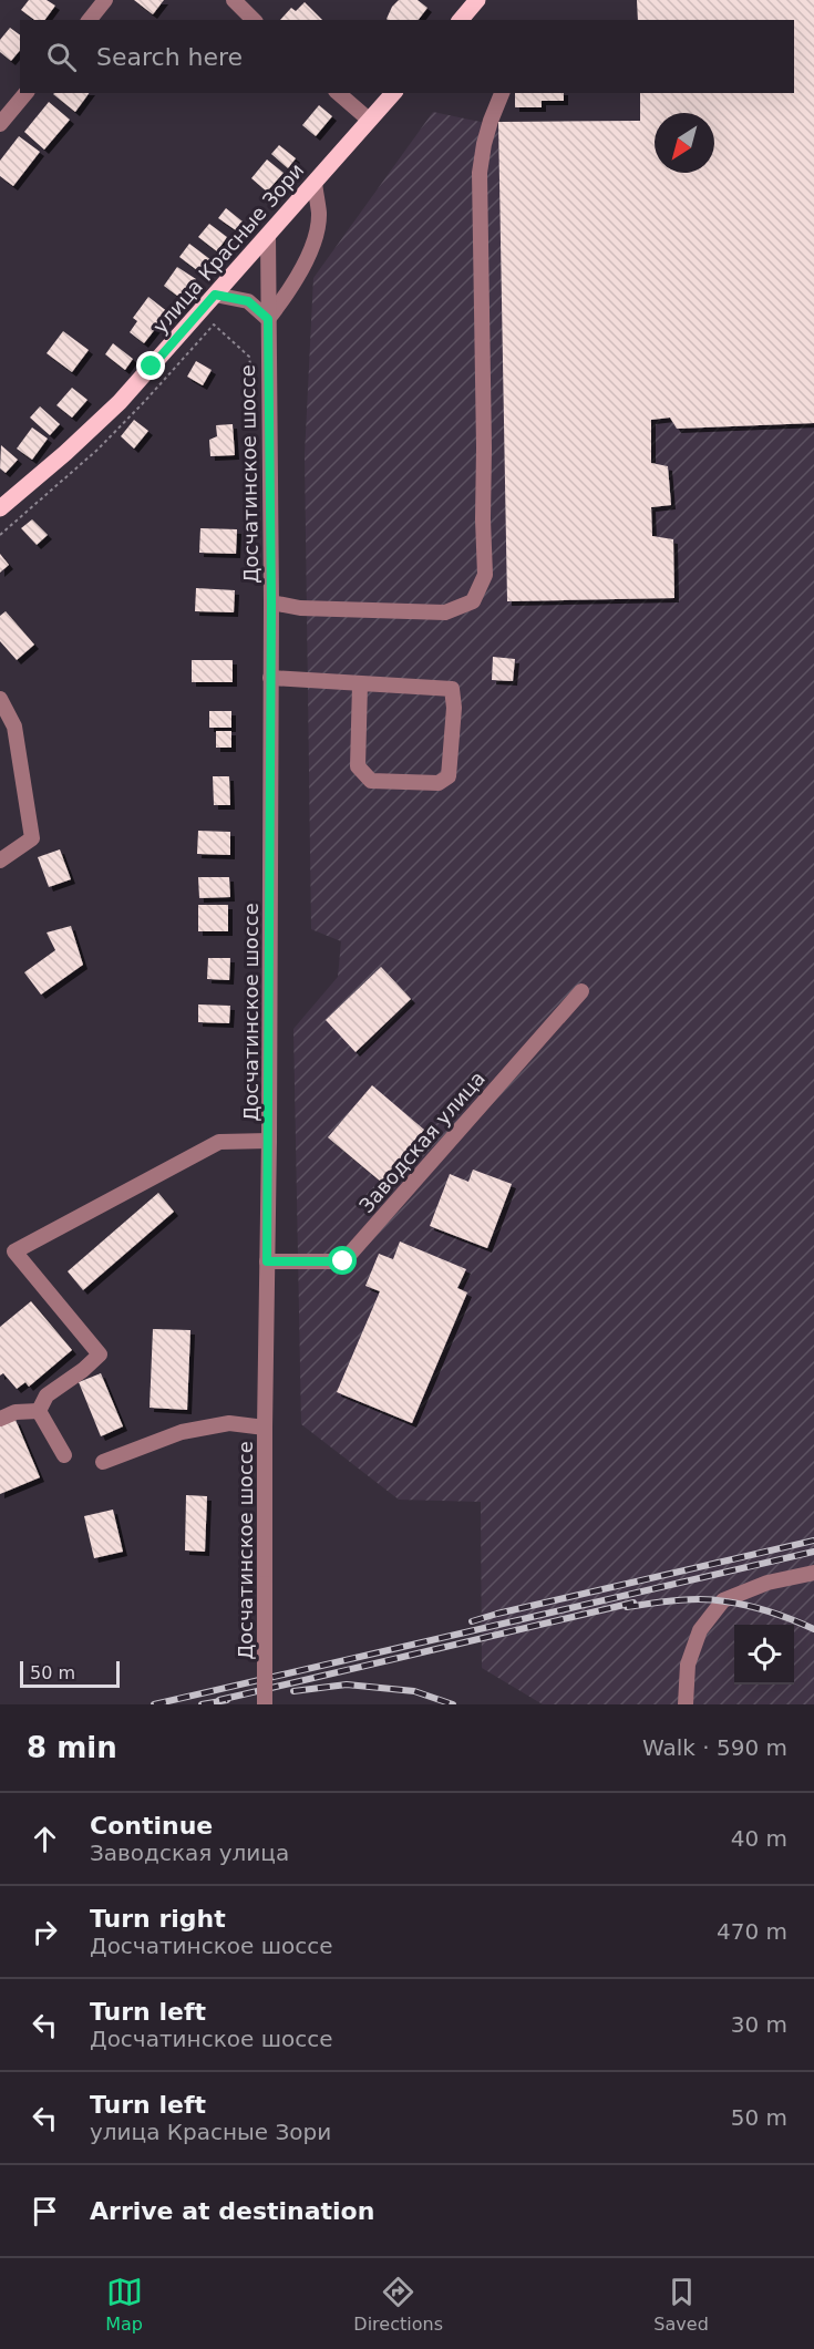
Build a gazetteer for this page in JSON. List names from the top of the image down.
{
  "streets": {
    "main road": ["улица Красные Зори"],
    "street": ["Досчатинское шоссе", "Заводская улица"]
  },
  "crossings": [
    ["улица Красные Зори", "Досчатинское шоссе"],
    ["Досчатинское шоссе", "Заводская улица"]
  ],
  "scale_bar": "50 m",
  "north": "bottom left",
  "page": {
    "search": "Search here",
    "scale": "50 m",
    "heading": ["8 min", "Walk · 590 m"],
    "list": [
      ["Continue", "Заводская улица", "40 m"],
      ["Turn right", "Досчатинское шоссе", "470 m"],
      ["Turn left", "Досчатинское шоссе", "30 m"],
      ["Turn left", "улица Красные Зори", "50 m"],
      "Arrive at destination"
    ],
    "nav": ["Map", "Directions", "Saved"]
  }
}
